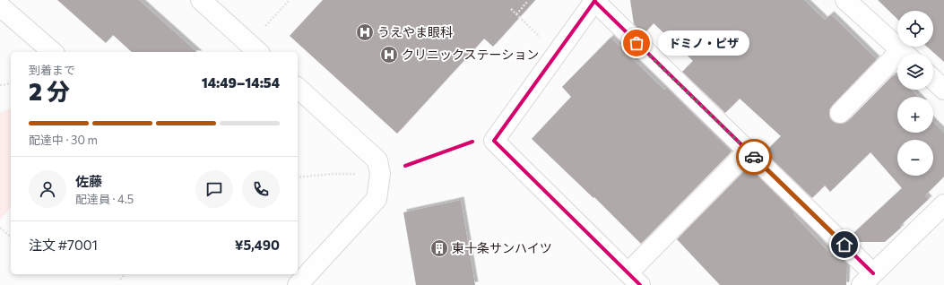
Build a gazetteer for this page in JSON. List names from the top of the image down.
{
  "places": {
    "hospital": ["うえやま眼科", "クリニックステーション"],
    "other": ["ドミノ・ピザ"],
    "building": ["東十条サンハイツ"]
  },
  "page": {
    "map_buttons": ["+", "−"],
    "bubble": "ドミノ・ピザ",
    "heading": ["2 分", "到着まで", "14:49–14:54"],
    "panel": [
      "佐藤",
      "配達員 · 4.5",
      "注文 #7001",
      "¥5,490"
    ],
    "bar": "配達中 · 30 m"
  }
}
